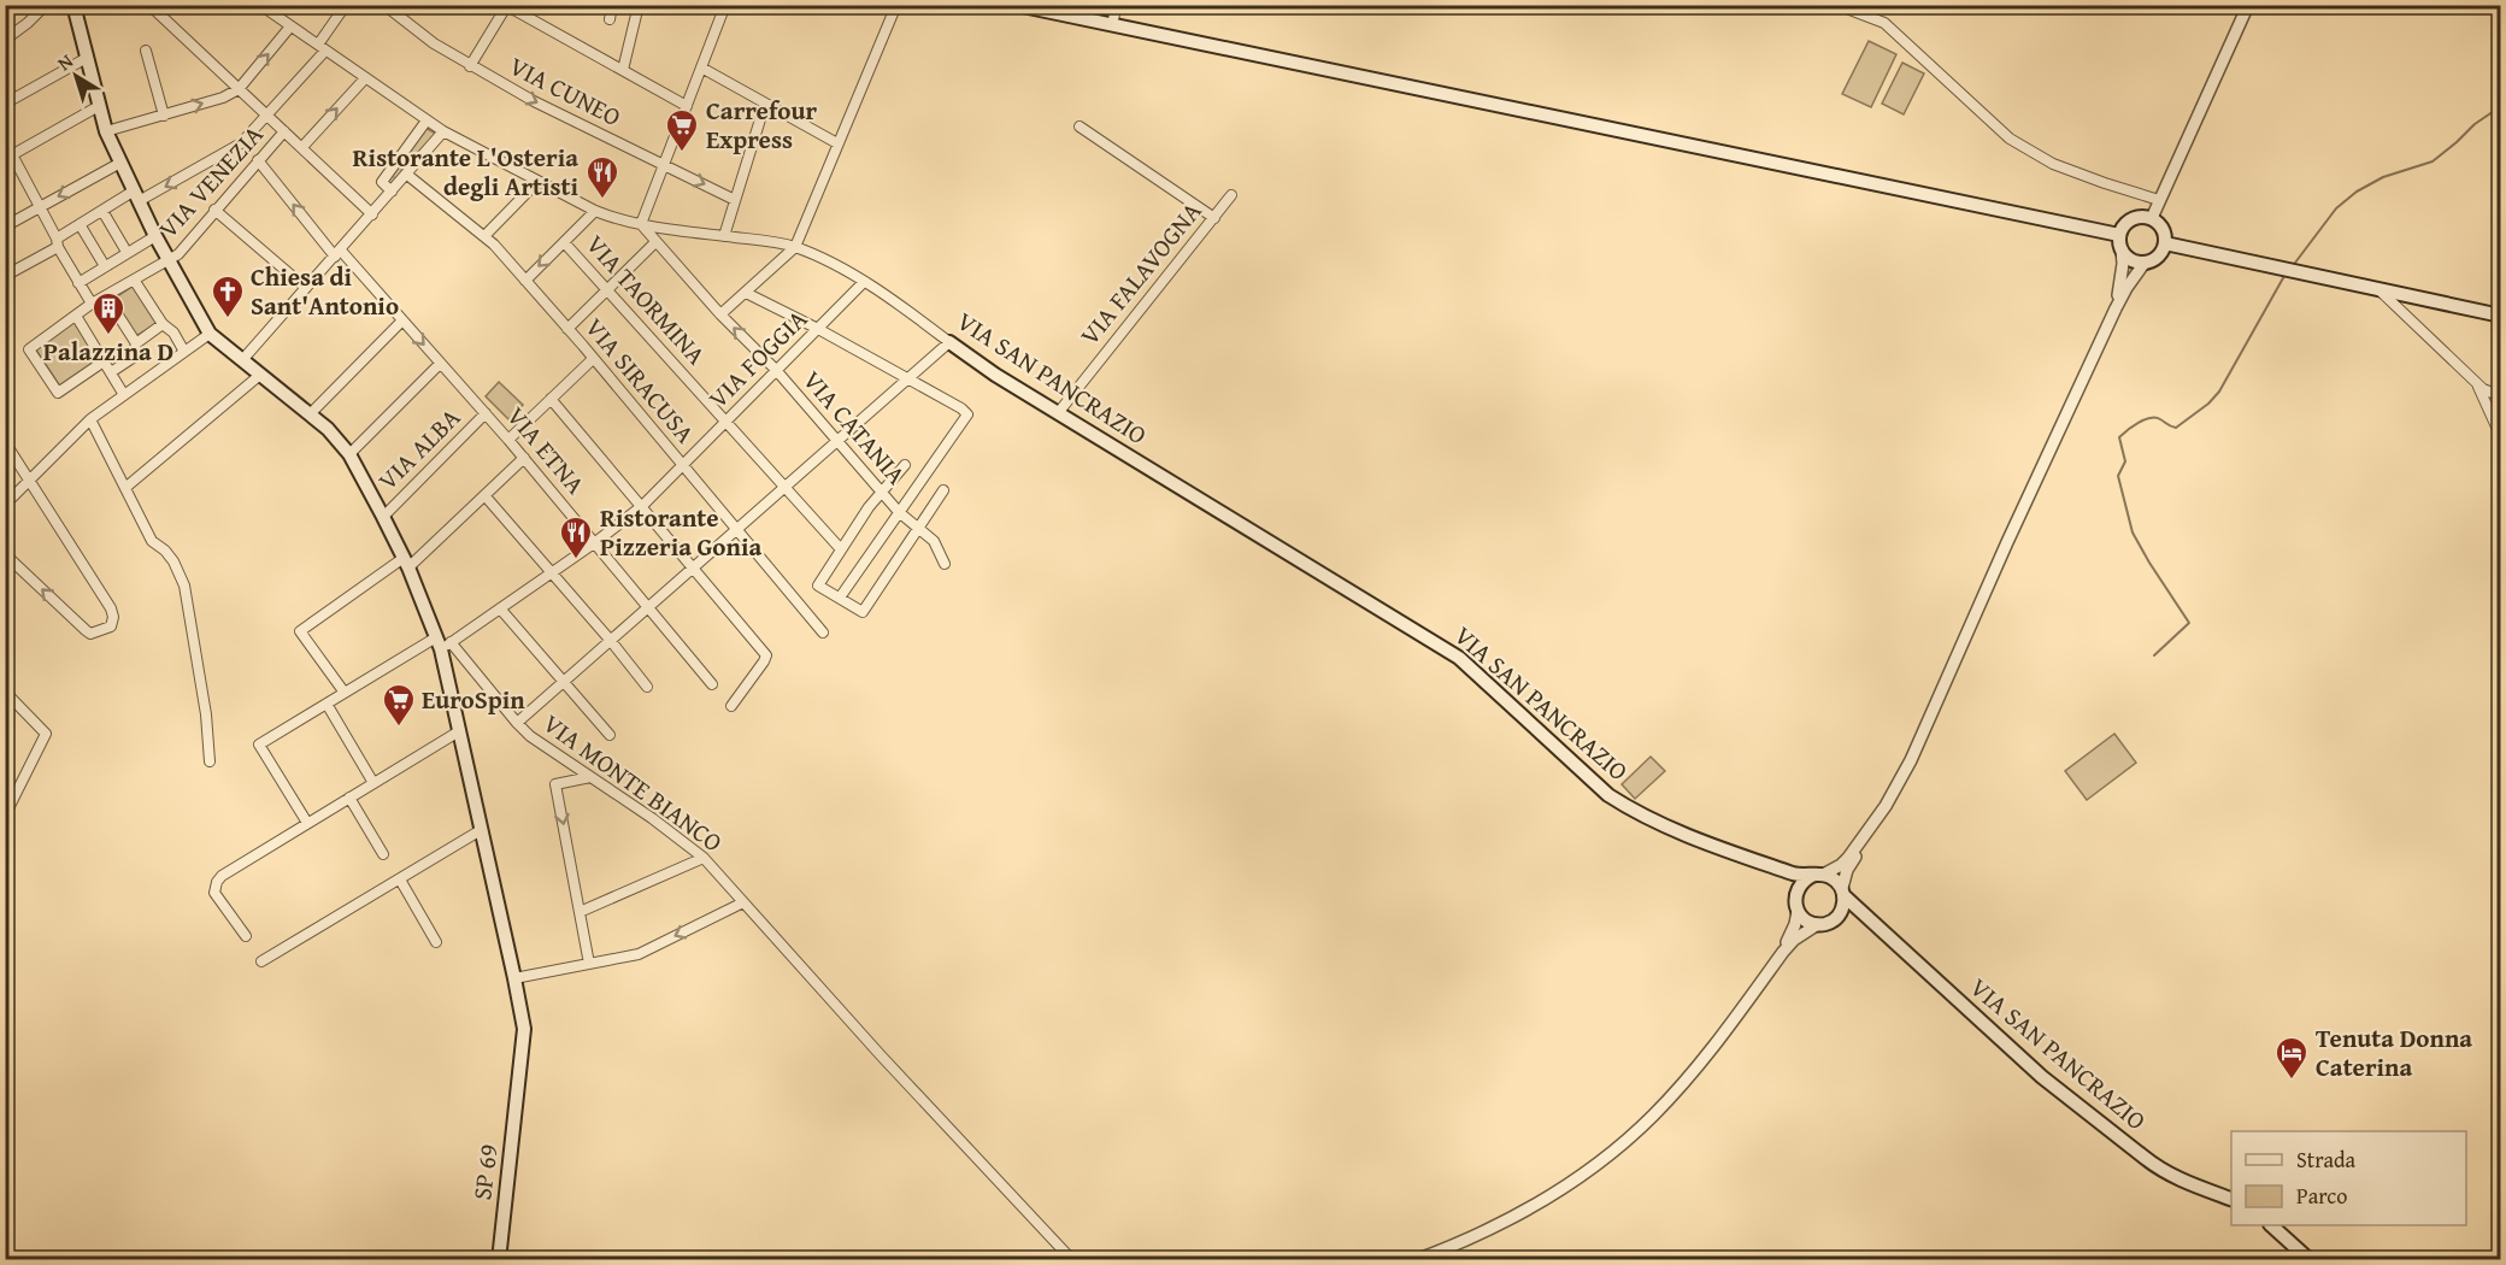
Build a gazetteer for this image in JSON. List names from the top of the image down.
{
  "streets": {
    "main road": ["VIA SAN PANCRAZIO", "SP 69"],
    "street": [
      "VIA CUNEO",
      "VIA VENEZIA",
      "VIA FALAVOGNA",
      "VIA TAORMINA",
      "VIA FOGGIA",
      "VIA SIRACUSA",
      "VIA CATANIA",
      "VIA ALBA",
      "VIA ETNA",
      "VIA MONTE BIANCO"
    ]
  },
  "crossings": [
    ["VIA VENEZIA", "VIA ETNA"],
    ["VIA FALAVOGNA", "VIA SAN PANCRAZIO"],
    ["VIA TAORMINA", "VIA FOGGIA"],
    ["VIA FOGGIA", "VIA SAN PANCRAZIO"],
    ["VIA FOGGIA", "VIA SIRACUSA"],
    ["VIA FOGGIA", "VIA CATANIA"],
    ["VIA FOGGIA", "VIA ETNA"],
    ["VIA FOGGIA", "VIA MONTE BIANCO"],
    ["VIA FOGGIA", "SP 69"],
    ["VIA SAN PANCRAZIO", "VIA CATANIA"],
    ["VIA ALBA", "VIA ETNA"],
    ["VIA ALBA", "SP 69"],
    ["VIA MONTE BIANCO", "SP 69"]
  ],
  "places": {
    "supermarket": ["Carrefour Express", "EuroSpin"],
    "restaurant": ["Ristorante L'Osteria degli Artisti", "Ristorante Pizzeria Gonia"],
    "church": ["Chiesa di Sant'Antonio"],
    "building": ["Palazzina D"],
    "hotel": ["Tenuta Donna Caterina"]
  },
  "legend": ["Strada", "Parco"],
  "north": "top left"
}
